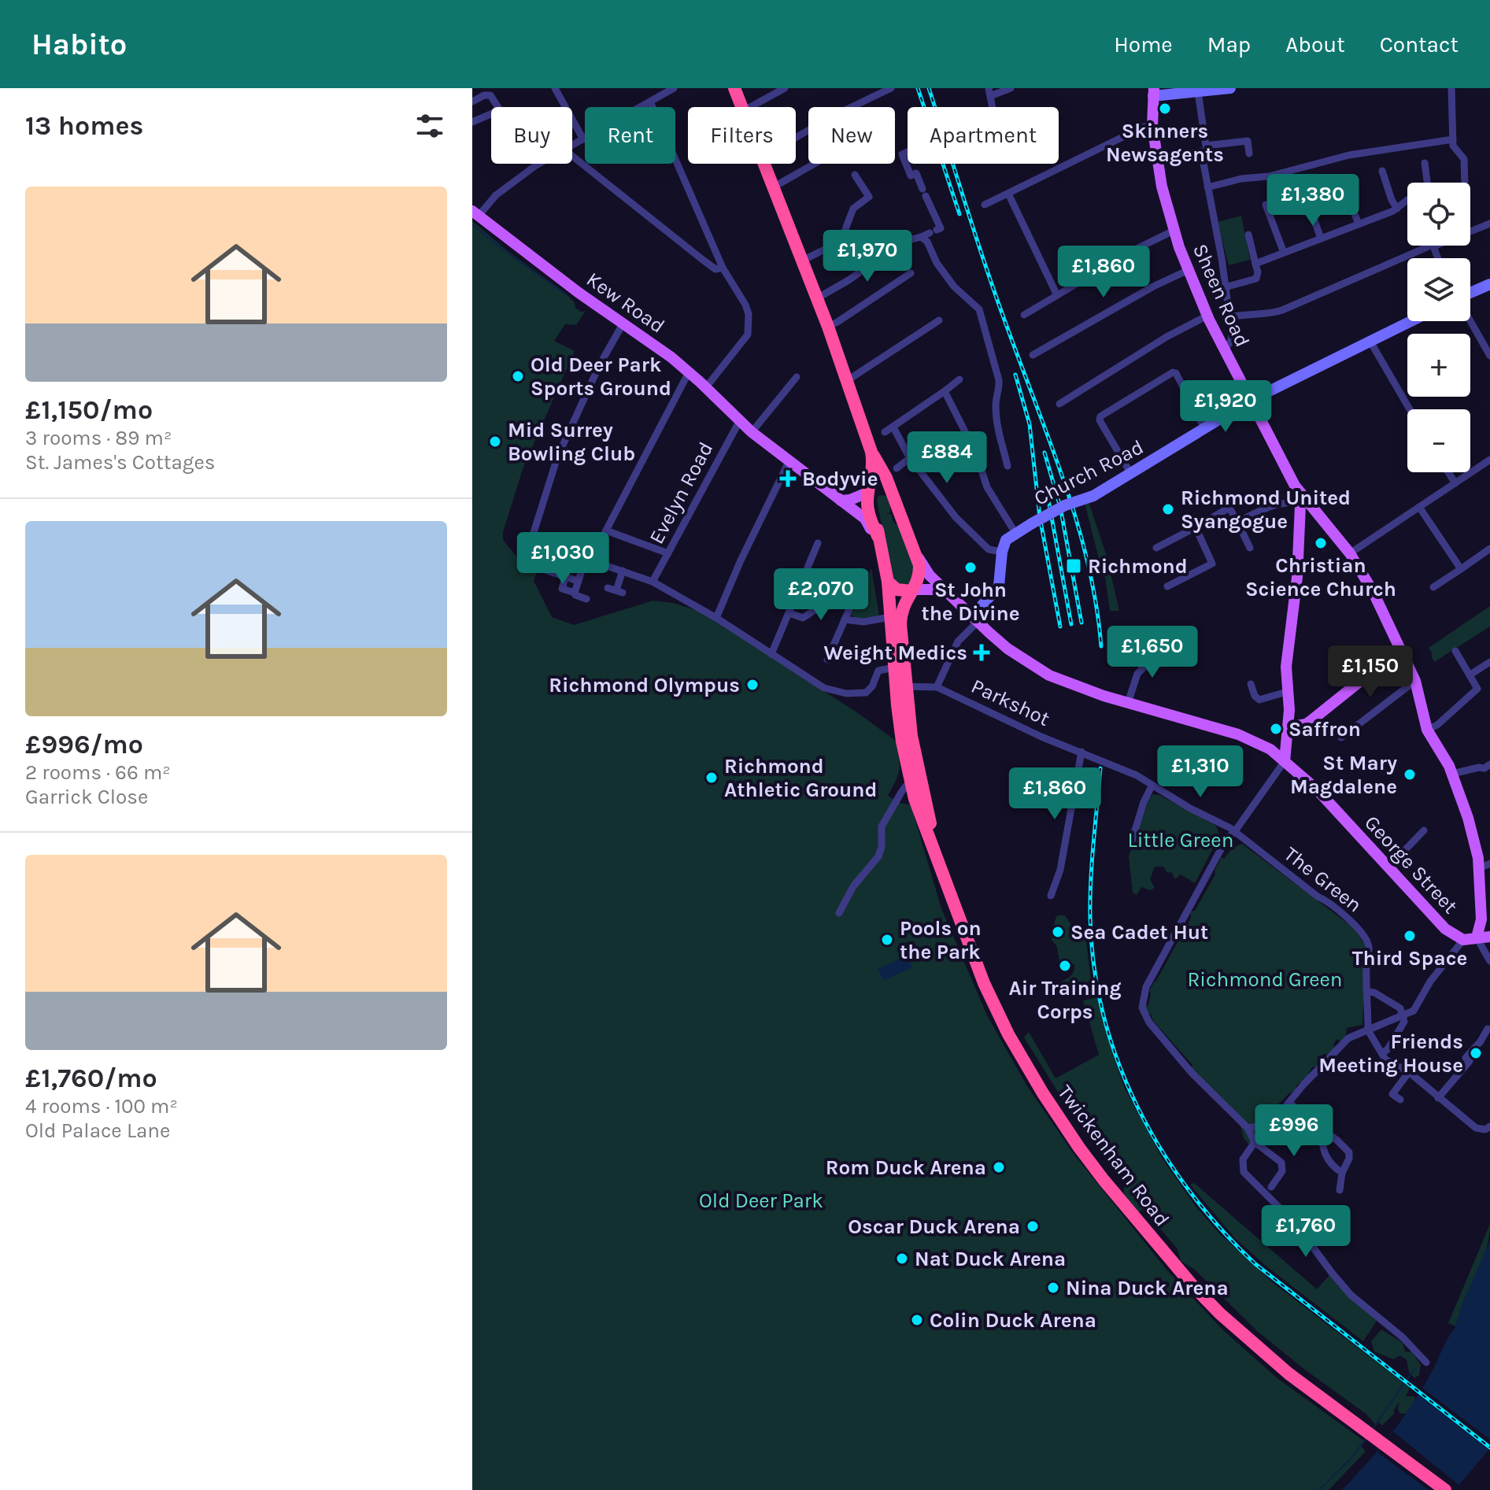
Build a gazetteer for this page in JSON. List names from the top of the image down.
{
  "streets": {
    "highway": ["Twickenham Road"],
    "main road": ["Sheen Road", "Kew Road", "George Street"],
    "street": [
      "Church Road",
      "Evelyn Road",
      "Parkshot",
      "The Green"
    ]
  },
  "crossings": [
    ["Sheen Road", "Church Road"],
    ["Sheen Road", "George Street"],
    ["Kew Road", "Evelyn Road"],
    ["Kew Road", "Twickenham Road"],
    ["Church Road", "George Street"],
    ["Parkshot", "Twickenham Road"]
  ],
  "parks": ["Little Green", "Richmond Green", "Old Deer Park"],
  "places": {
    "other": [
      "Skinners Newsagents",
      "Old Deer Park Sports Ground",
      "Mid Surrey Bowling Club",
      "Richmond United Syangogue",
      "Christian Science Church",
      "St John the Divine",
      "Richmond Olympus",
      "Saffron",
      "St Mary Magdalene",
      "Richmond Athletic Ground",
      "Sea Cadet Hut",
      "Third Space",
      "Pools on the Park",
      "Air Training Corps",
      "Friends Meeting House",
      "Rom Duck Arena",
      "Oscar Duck Arena",
      "Nat Duck Arena",
      "Nina Duck Arena",
      "Colin Duck Arena"
    ],
    "health": ["Bodyvie", "Weight Medics"],
    "transit": ["Richmond"]
  },
  "page": {
    "header": "Habito",
    "nav": [
      "Home",
      "Map",
      "About",
      "Contact"
    ],
    "heading": "13 homes",
    "chip": [
      "Buy",
      "Rent",
      "Filters",
      "New",
      "Apartment"
    ],
    "list": [
      {
        "name": "£1,150/mo",
        "note": "3 rooms · 89 m² · St. James's Cottages"
      },
      {
        "name": "£996/mo",
        "note": "2 rooms · 66 m² · Garrick Close"
      },
      {
        "name": "£1,760/mo",
        "note": "4 rooms · 100 m² · Old Palace Lane"
      }
    ],
    "price": [
      "£1,380",
      "£1,970",
      "£1,860",
      "£1,920",
      "£884",
      "£1,030",
      "£2,070",
      "£1,650",
      "£1,150",
      "£1,310",
      "£1,860",
      "£996",
      "£1,760"
    ],
    "map_buttons": ["+", "−"]
  }
}
